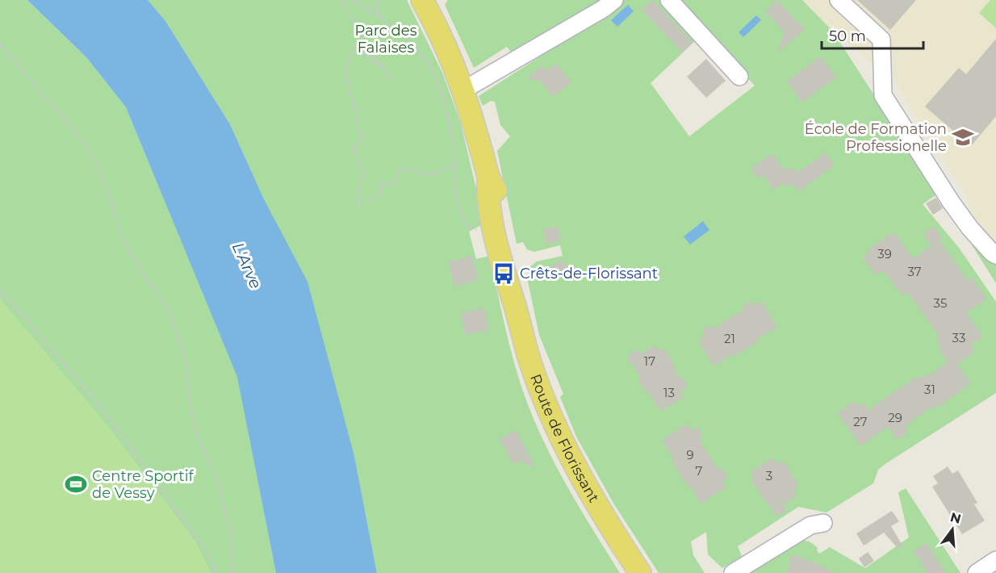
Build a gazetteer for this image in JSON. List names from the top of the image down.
{
  "streets": {
    "main road": ["Route de Florissant"]
  },
  "water": ["L'Arve"],
  "parks": ["Parc des Falaises"],
  "places": {
    "school or university": ["École de Formation Professionelle"],
    "bus stop": ["Crêts-de-Florissant"],
    "sports": ["Centre Sportif de Vessy"]
  },
  "house_numbers": [
    "39",
    "37",
    "35",
    "33",
    "21",
    "17",
    "31",
    "13",
    "29",
    "27",
    "9",
    "7",
    "3"
  ],
  "scale_bar": "50 m",
  "north": "top"
}
